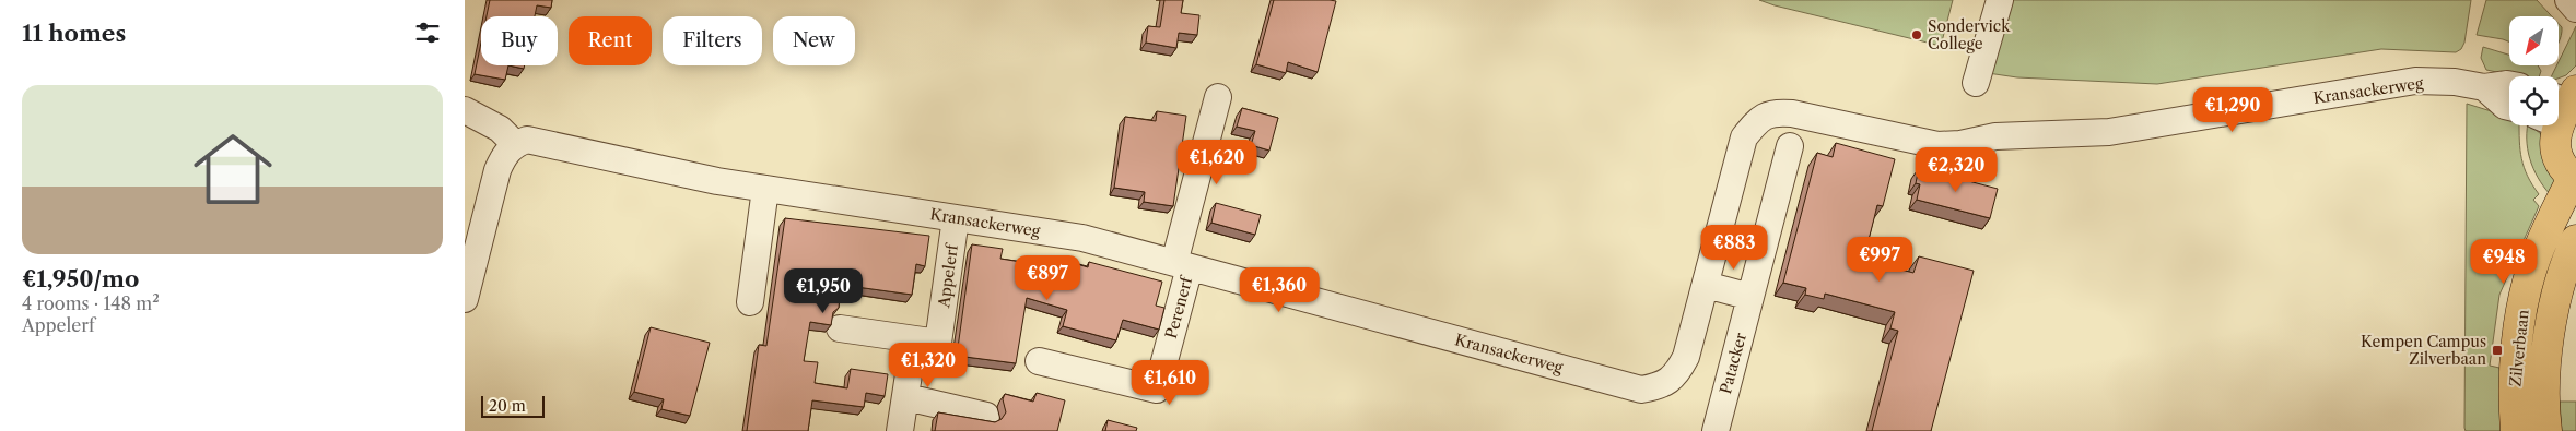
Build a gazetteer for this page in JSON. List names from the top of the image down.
{
  "streets": {
    "main road": ["Zilverbaan"],
    "street": [
      "Kransackerweg",
      "Appelerf",
      "Perenerf",
      "Patacker"
    ]
  },
  "crossings": [
    ["Kransackerweg", "Appelerf"],
    ["Kransackerweg", "Perenerf"]
  ],
  "places": {
    "other": ["Sondervick College"],
    "transit": ["Kempen Campus Zilverbaan"]
  },
  "scale_bar": "20 m",
  "north": "bottom left",
  "page": {
    "heading": "11 homes",
    "chip": [
      "Buy",
      "Rent",
      "Filters",
      "New"
    ],
    "list": [
      {
        "name": "€1,950/mo",
        "note": "4 rooms · 148 m² · Appelerf"
      }
    ],
    "price": [
      "€1,290",
      "€1,620",
      "€2,320",
      "€883",
      "€997",
      "€948",
      "€897",
      "€1,360",
      "€1,950",
      "€1,320",
      "€1,610"
    ],
    "scale": "20 m"
  }
}
